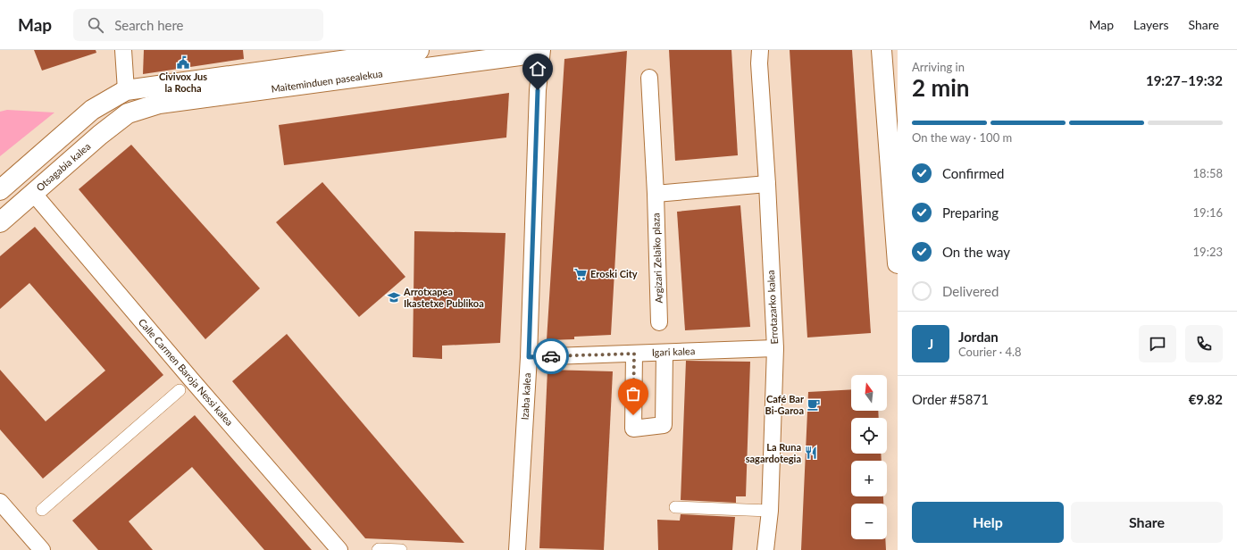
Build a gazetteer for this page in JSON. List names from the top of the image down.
{
  "streets": {
    "street": [
      "Maiteminduen pasealekua",
      "Otsagabia kalea",
      "Argizari Zelaiko plaza",
      "Errotazarko kalea",
      "Igari kalea",
      "Calle Carmen Baroja Nessi kalea",
      "Izaba kalea"
    ]
  },
  "crossings": [
    ["Maiteminduen pasealekua", "Otsagabia kalea"],
    ["Otsagabia kalea", "Calle Carmen Baroja Nessi kalea"],
    ["Errotazarko kalea", "Igari kalea"],
    ["Igari kalea", "Izaba kalea"]
  ],
  "places": {
    "public building": ["Civivox Jus la Rocha"],
    "supermarket": ["Eroski City"],
    "school or university": ["Arrotxapea Ikastetxe Publikoa"],
    "cafe": ["Café Bar Bi-Garoa"],
    "restaurant": ["La Runa sagardotegia"]
  },
  "north": "top",
  "page": {
    "header": "Map",
    "search": "Search here",
    "nav": ["Map", "Layers", "Share"],
    "heading": ["2 min", "Arriving in", "19:27–19:32"],
    "panel": [
      "Jordan",
      "Courier · 4.8",
      "Order #5871",
      "€9.82"
    ],
    "bar": "On the way · 100 m",
    "list": [
      ["Confirmed", "18:58"],
      ["Preparing", "19:16"],
      ["On the way", "19:23"],
      "Delivered"
    ],
    "round": "J",
    "map_buttons": ["+", "−"],
    "buttons": ["Help", "Share"]
  }
}
